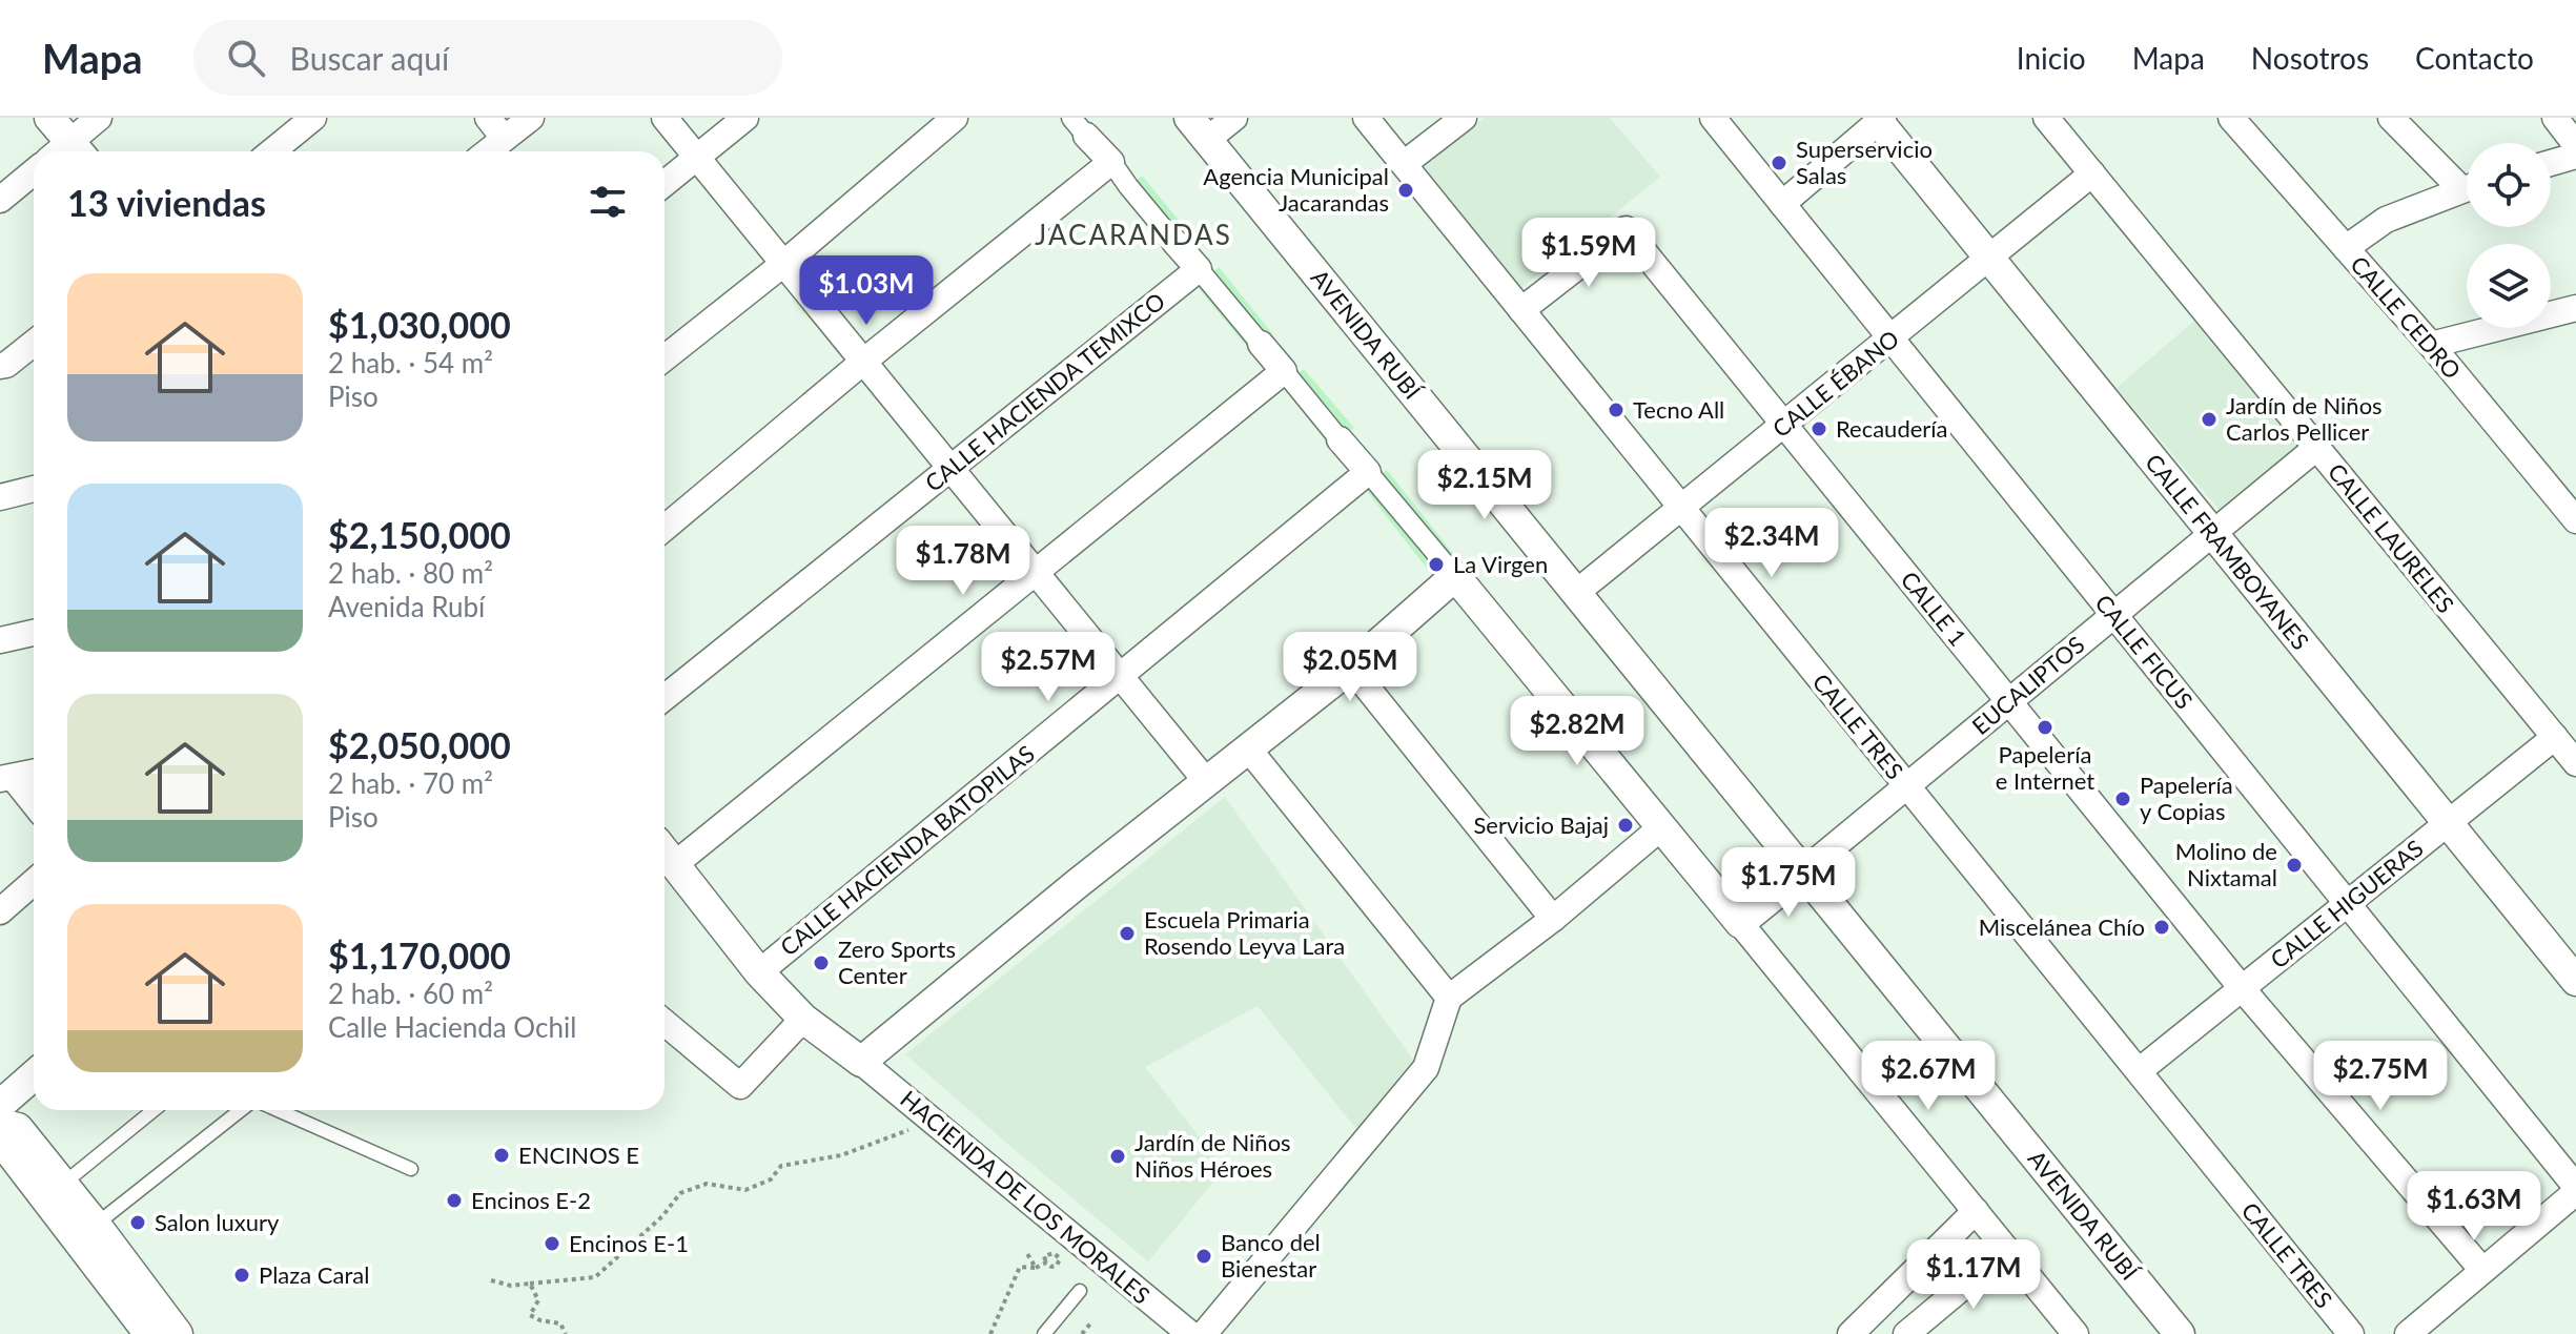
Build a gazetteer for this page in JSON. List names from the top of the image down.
{
  "streets": {
    "street": [
      "CALLE CEDRO",
      "AVENIDA RUBÍ",
      "CALLE ÉBANO",
      "CALLE HACIENDA TEMIXCO",
      "CALLE LAURELES",
      "CALLE FRAMBOYANES",
      "CALLE 1",
      "CALLE FICUS",
      "EUCALIPTOS",
      "CALLE TRES",
      "CALLE HACIENDA BATOPILAS",
      "CALLE HIGUERAS",
      "HACIENDA DE LOS MORALES"
    ]
  },
  "crossings": [
    ["AVENIDA RUBÍ", "CALLE ÉBANO"],
    ["AVENIDA RUBÍ", "EUCALIPTOS"],
    ["CALLE ÉBANO", "CALLE LAURELES"],
    ["CALLE ÉBANO", "CALLE FRAMBOYANES"],
    ["CALLE ÉBANO", "CALLE 1"],
    ["CALLE ÉBANO", "CALLE FICUS"],
    ["CALLE ÉBANO", "CALLE TRES"],
    ["CALLE LAURELES", "EUCALIPTOS"],
    ["CALLE LAURELES", "CALLE HIGUERAS"],
    ["CALLE FRAMBOYANES", "EUCALIPTOS"],
    ["CALLE FRAMBOYANES", "CALLE HIGUERAS"],
    ["CALLE 1", "EUCALIPTOS"],
    ["CALLE 1", "CALLE TRES"],
    ["CALLE 1", "CALLE HIGUERAS"],
    ["CALLE FICUS", "EUCALIPTOS"],
    ["CALLE FICUS", "CALLE HIGUERAS"],
    ["EUCALIPTOS", "CALLE TRES"],
    ["CALLE TRES", "CALLE HIGUERAS"]
  ],
  "districts": ["JACARANDAS"],
  "places": [
    "Superservicio Salas",
    "Agencia Municipal Jacarandas",
    "Tecno All",
    "Jardín de Niños Carlos Pellicer",
    "Recaudería",
    "La Virgen",
    "Papelería e Internet",
    "Papelería y Copias",
    "Servicio Bajaj",
    "Molino de Nixtamal",
    "Miscelánea Chío",
    "Escuela Primaria Rosendo Leyva Lara",
    "Zero Sports Center",
    "ENCINOS E",
    "Jardín de Niños Niños Héroes",
    "Encinos E-2",
    "Salon luxury",
    "Encinos E-1",
    "Banco del Bienestar",
    "Plaza Caral"
  ],
  "page": {
    "header": "Mapa",
    "search": "Buscar aquí",
    "nav": [
      "Inicio",
      "Mapa",
      "Nosotros",
      "Contacto"
    ],
    "heading": "13 viviendas",
    "price": [
      "$1.59M",
      "$1.03M",
      "$2.15M",
      "$2.34M",
      "$1.78M",
      "$2.57M",
      "$2.05M",
      "$2.82M",
      "$1.75M",
      "$2.67M",
      "$2.75M",
      "$1.63M",
      "$1.17M"
    ],
    "list": [
      {
        "name": "$1,030,000",
        "note": "2 hab. · 54 m² · Piso"
      },
      {
        "name": "$2,150,000",
        "note": "2 hab. · 80 m² · Avenida Rubí"
      },
      {
        "name": "$2,050,000",
        "note": "2 hab. · 70 m² · Piso"
      },
      {
        "name": "$1,170,000",
        "note": "2 hab. · 60 m² · Calle Hacienda Ochil"
      }
    ]
  }
}
